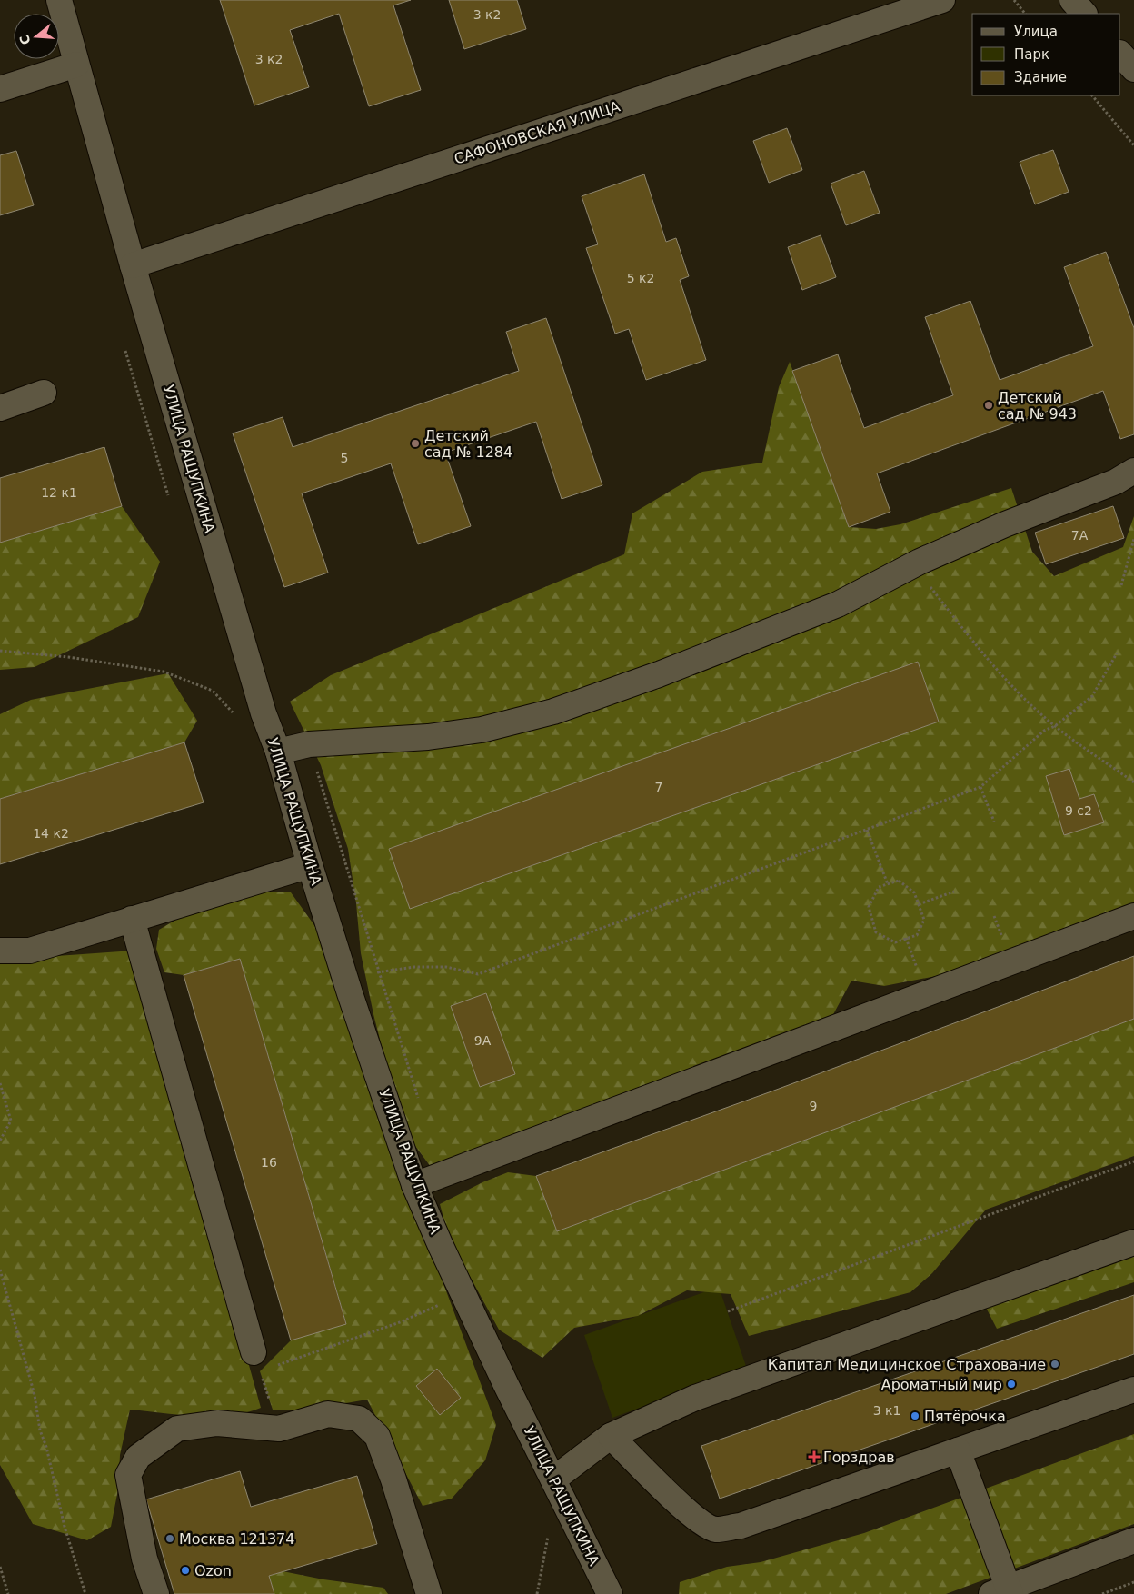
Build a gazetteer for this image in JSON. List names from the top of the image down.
{
  "streets": {
    "street": ["САФОНОВСКАЯ УЛИЦА", "УЛИЦА РАЩУПКИНА"]
  },
  "crossings": [
    ["САФОНОВСКАЯ УЛИЦА", "УЛИЦА РАЩУПКИНА"]
  ],
  "places": {
    "other": [
      "Детский сад № 943",
      "Детский сад № 1284",
      "Капитал Медицинское Страхование",
      "Ароматный мир",
      "Пятёрочка",
      "Москва 121374",
      "Ozon"
    ],
    "health": ["Горздрав"]
  },
  "house_numbers": [
    "3 к2",
    "3 к2",
    "5 к2",
    "5",
    "12 к1",
    "7А",
    "7",
    "9 с2",
    "14 к2",
    "9А",
    "9",
    "16",
    "3 к1"
  ],
  "legend": ["Улица", "Парк", "Здание"],
  "north": "left"
}
